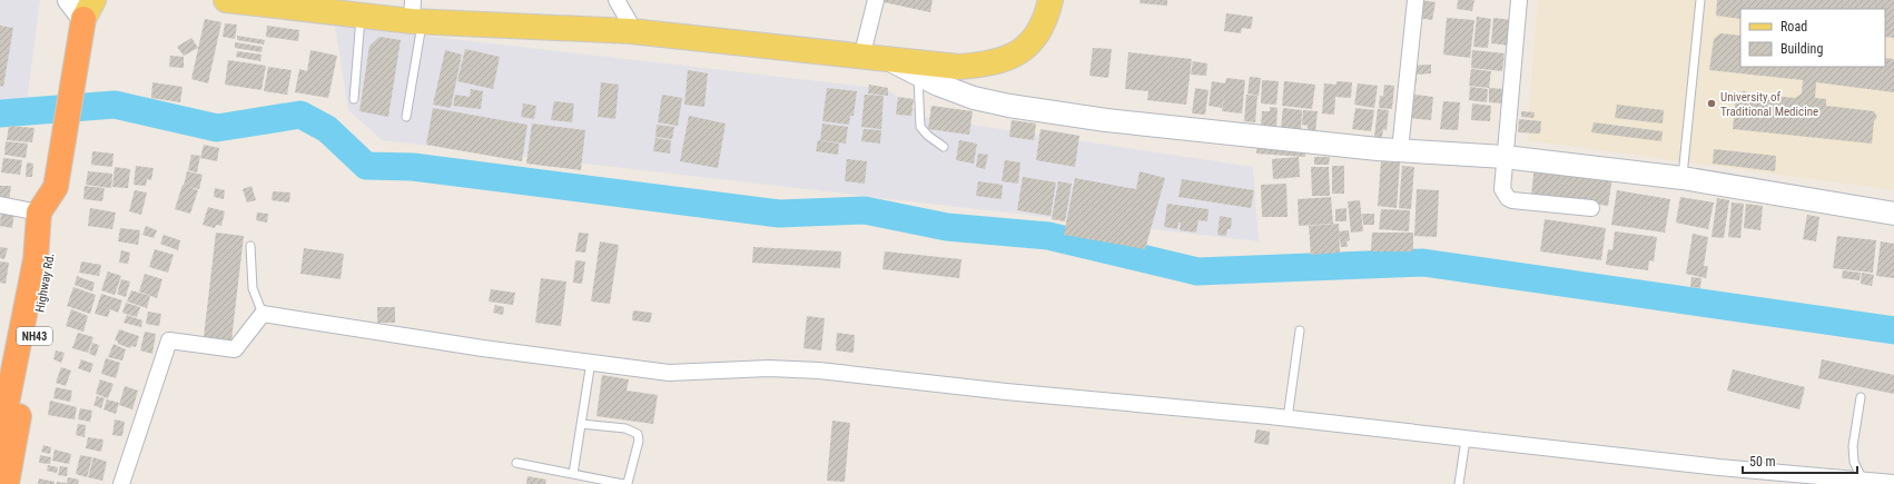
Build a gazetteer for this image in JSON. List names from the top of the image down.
{
  "streets": {
    "highway": ["Highway Rd.", "NH43"]
  },
  "crossings": [
    ["Highway Rd.", "NH43"]
  ],
  "places": ["University of Traditional Medicine"],
  "legend": ["Road", "Building"],
  "scale_bar": "50 m"
}
